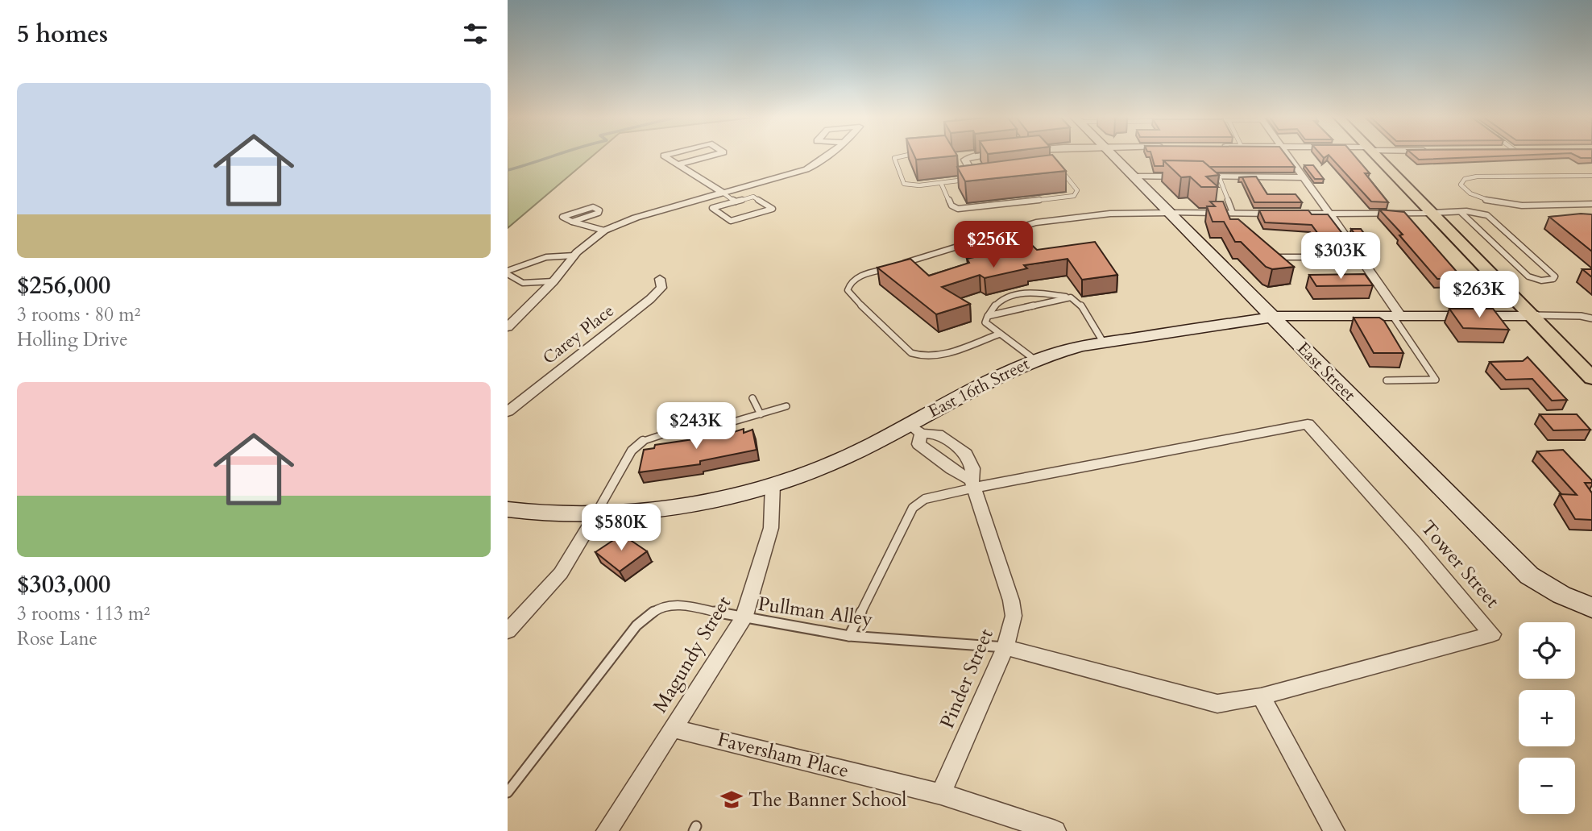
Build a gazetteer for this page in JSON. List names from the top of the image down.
{
  "streets": {
    "main road": ["East Street", "East 16th Street"],
    "street": [
      "Carey Place",
      "Tower Street",
      "Magundy Street",
      "Pinder Street",
      "Faversham Place"
    ],
    "lane": ["Pullman Alley"]
  },
  "crossings": [
    ["East Street", "East 16th Street"],
    ["East 16th Street", "Magundy Street"],
    ["East 16th Street", "Pinder Street"],
    ["Tower Street", "Pullman Alley"],
    ["Tower Street", "Pinder Street"],
    ["Pullman Alley", "Magundy Street"],
    ["Pullman Alley", "Pinder Street"],
    ["Magundy Street", "Faversham Place"],
    ["Pinder Street", "Faversham Place"]
  ],
  "places": {
    "school or university": ["The Banner School"]
  },
  "page": {
    "heading": "5 homes",
    "list": [
      {
        "name": "$256,000",
        "note": "3 rooms · 80 m² · Holling Drive"
      },
      {
        "name": "$303,000",
        "note": "3 rooms · 113 m² · Rose Lane"
      }
    ],
    "price": [
      "$256K",
      "$303K",
      "$263K",
      "$243K",
      "$580K"
    ],
    "map_buttons": ["+", "−"]
  }
}
